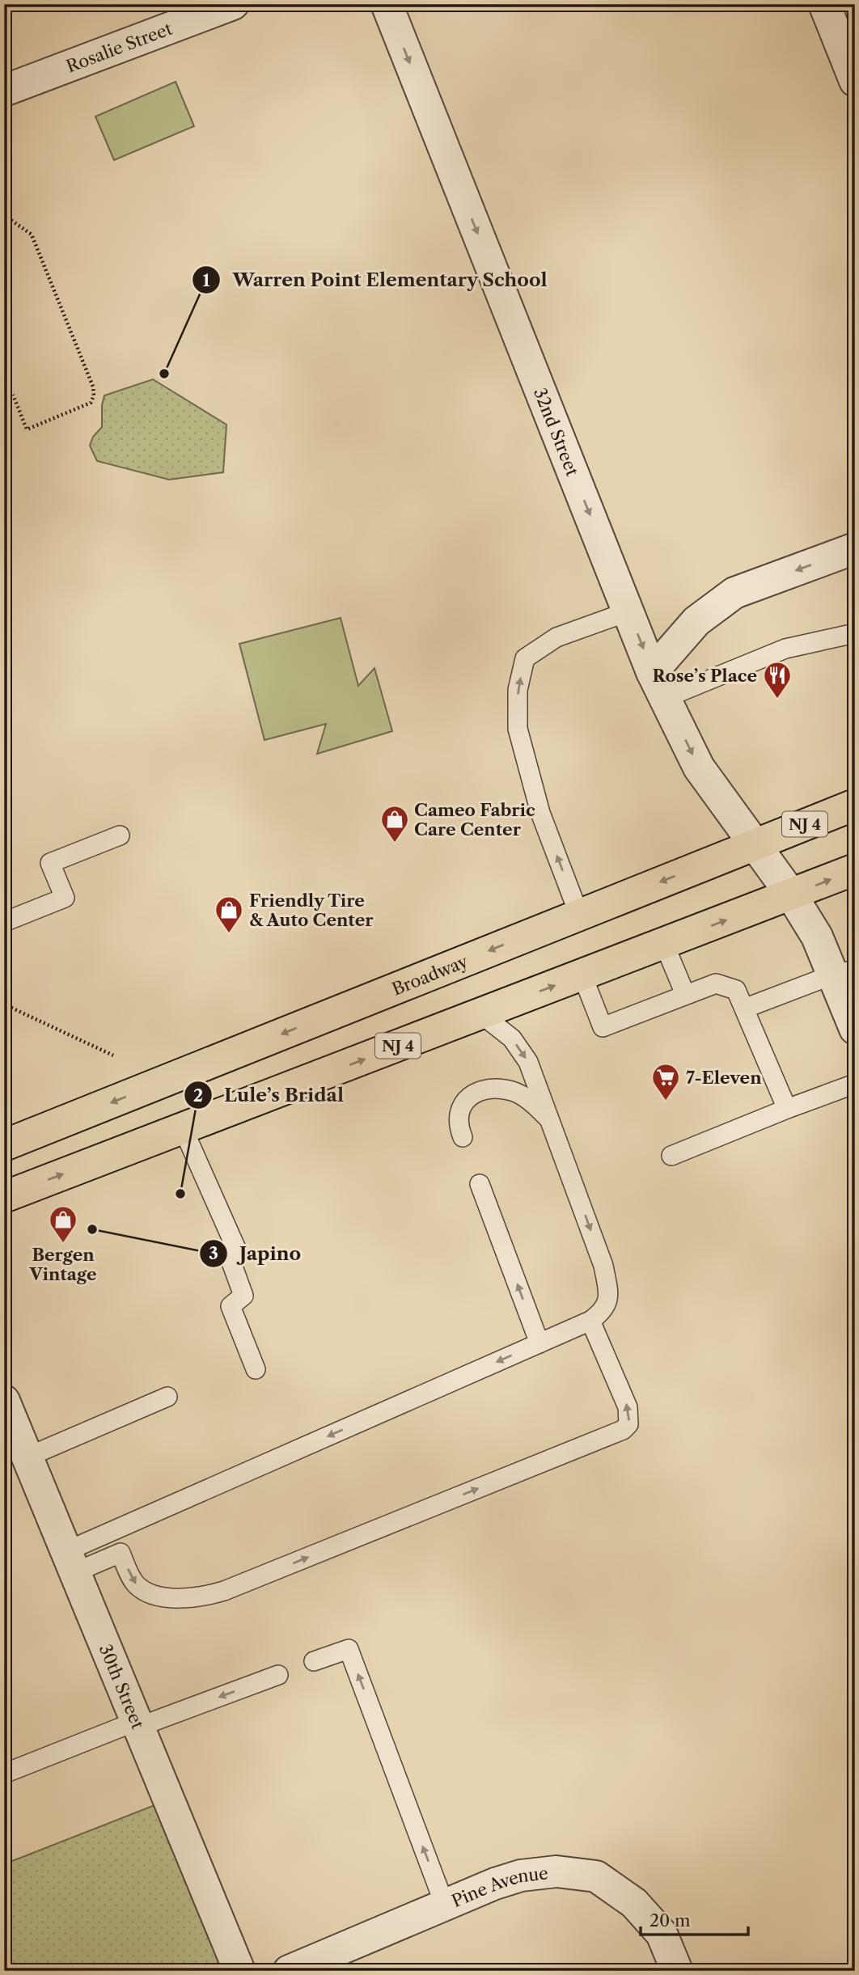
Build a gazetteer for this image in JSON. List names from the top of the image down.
{
  "streets": {
    "main road": ["NJ 4", "Broadway"],
    "street": [
      "Rosalie Street",
      "32nd Street",
      "30th Street",
      "Pine Avenue"
    ]
  },
  "crossings": [
    ["32nd Street", "NJ 4"],
    ["32nd Street", "Broadway"]
  ],
  "one_way": ["32nd Street"],
  "places": {
    "other": ["Warren Point Elementary School", "Lule’s Bridal", "Japino"],
    "restaurant": ["Rose’s Place"],
    "shop": ["Cameo Fabric Care Center", "Friendly Tire & Auto Center", "Bergen Vintage"],
    "supermarket": ["7-Eleven"]
  },
  "scale_bar": "20 m"
}
